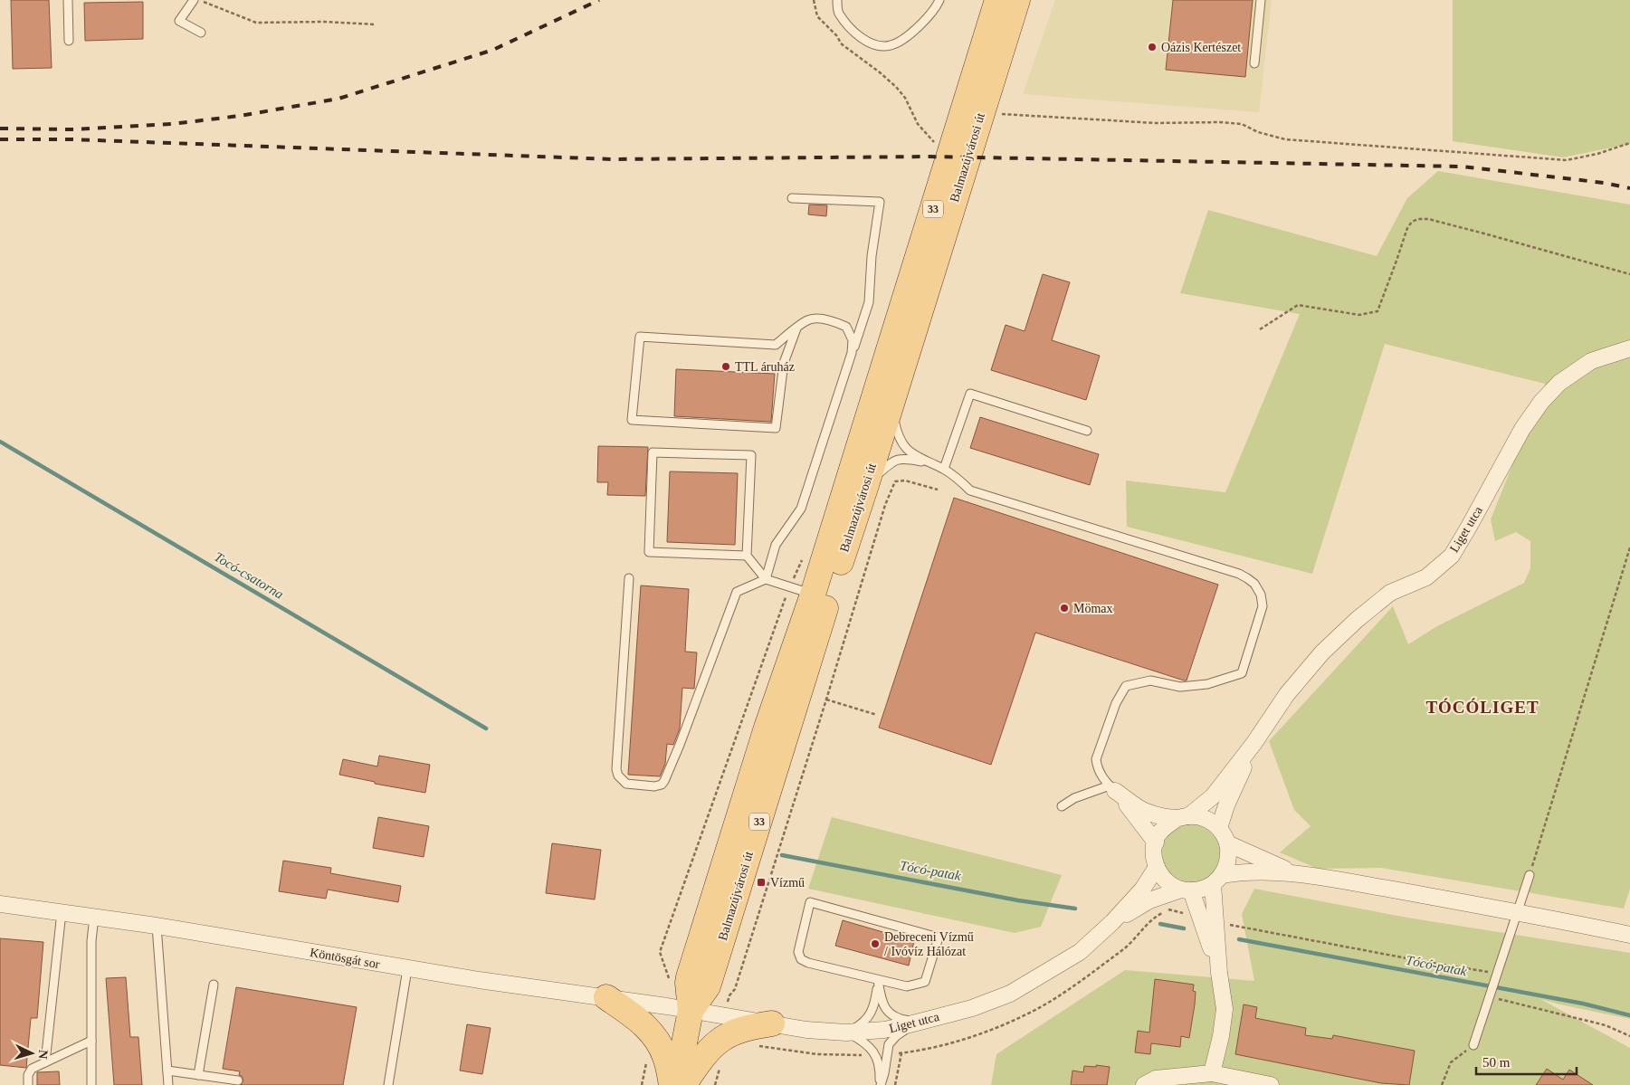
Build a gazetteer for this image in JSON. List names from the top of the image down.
{
  "streets": {
    "main road": ["Balmazújvárosi út", "33"],
    "street": ["Liget utca", "Köntösgát sor"]
  },
  "crossings": [
    ["Balmazújvárosi út", "Liget utca"],
    ["Balmazújvárosi út", "Köntösgát sor"],
    ["Liget utca", "Köntösgát sor"]
  ],
  "districts": ["TÓCÓLIGET"],
  "water": ["Tocó-csatorna", "Tócó-patak"],
  "places": {
    "other": [
      "Oázis Kertészet",
      "TTL áruház",
      "Mömax",
      "Debreceni Vízmű / Ivóvíz Hálózat"
    ],
    "transit": ["Vízmű"]
  },
  "scale_bar": "50 m",
  "north": "right"
}
